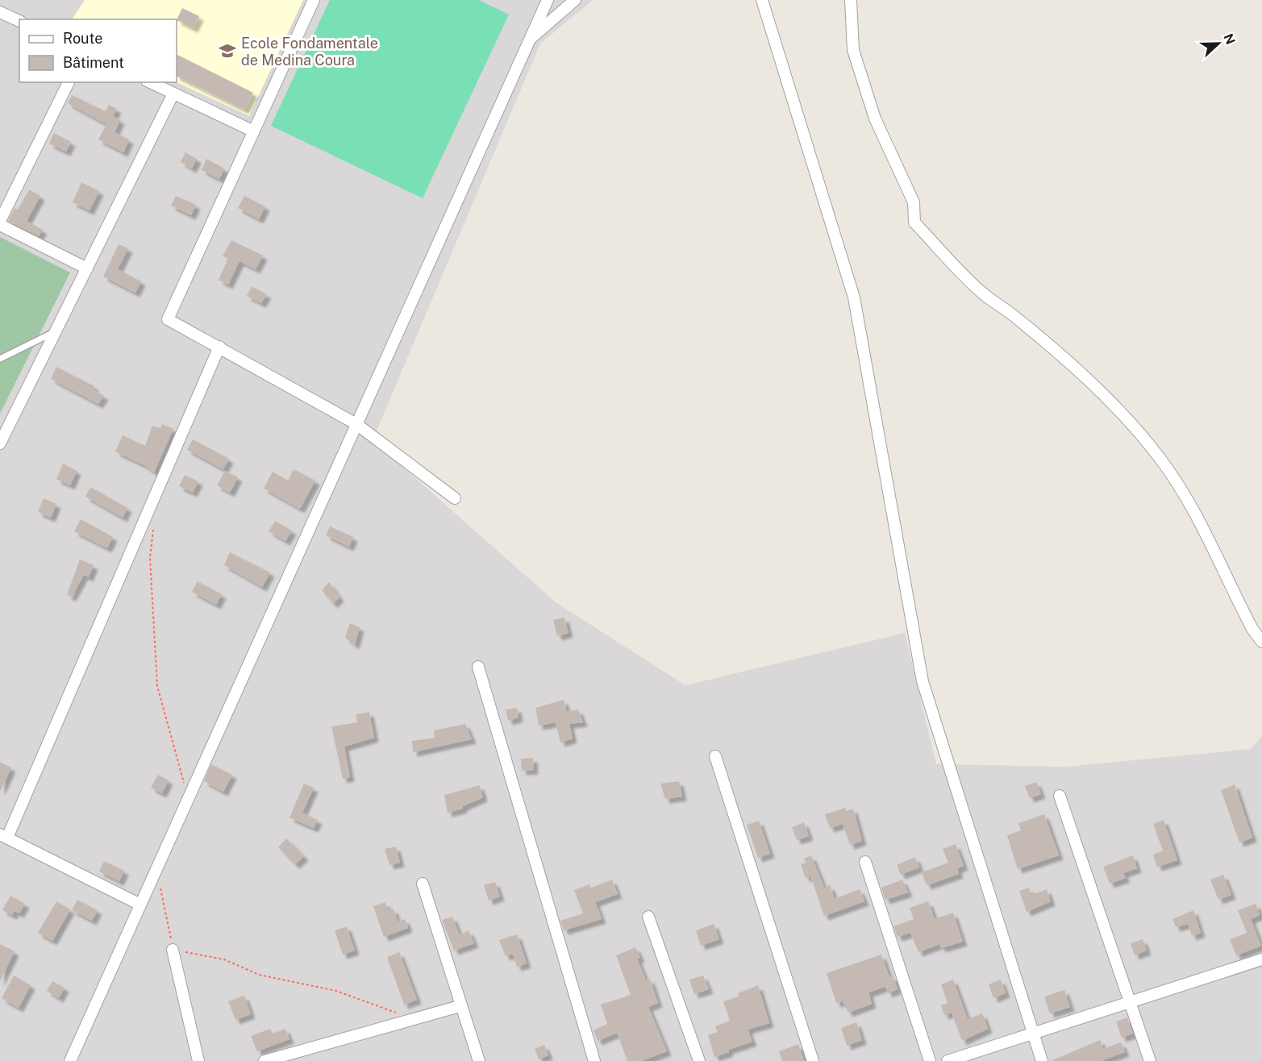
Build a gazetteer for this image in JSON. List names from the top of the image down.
{
  "places": {
    "school or university": ["Ecole Fondamentale de Medina Coura"]
  },
  "legend": ["Route", "Bâtiment"],
  "north": "right"
}
